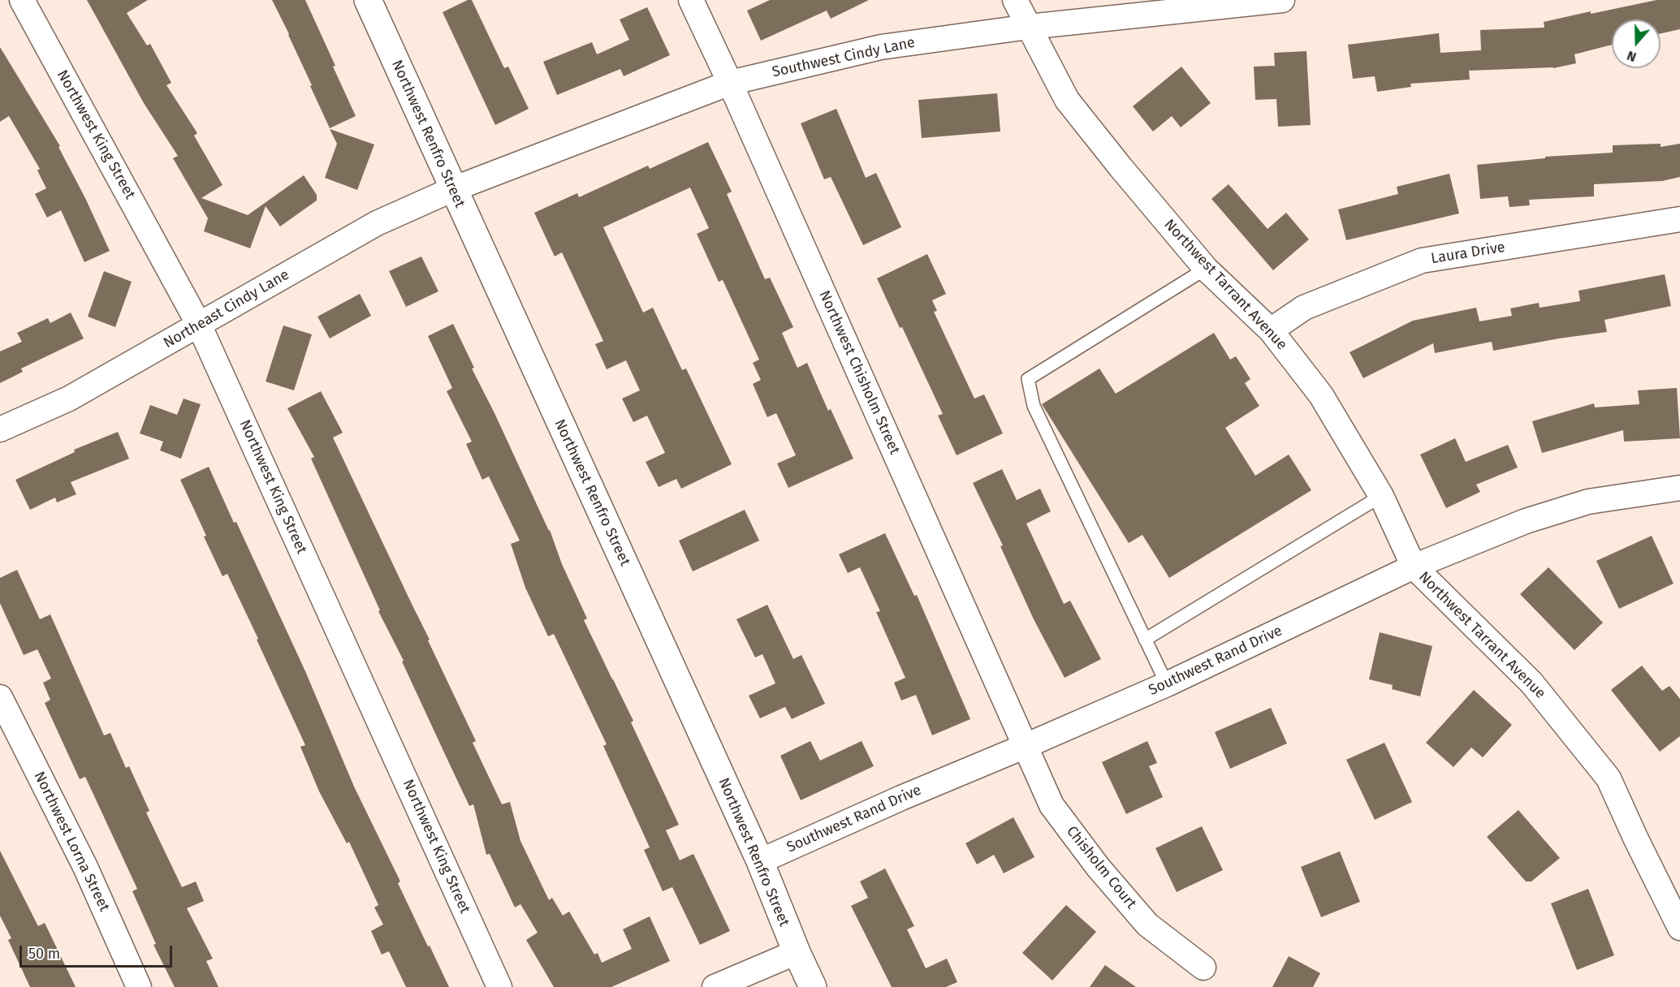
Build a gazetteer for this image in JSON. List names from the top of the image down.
{
  "streets": {
    "main road": ["Northwest Renfro Street"],
    "street": [
      "Southwest Cindy Lane",
      "Northwest King Street",
      "Laura Drive",
      "Northwest Tarrant Avenue",
      "Northeast Cindy Lane",
      "Northwest Chisholm Street",
      "Southwest Rand Drive",
      "Northwest Lorna Street",
      "Chisholm Court"
    ]
  },
  "crossings": [
    ["Southwest Cindy Lane", "Northwest Renfro Street"],
    ["Southwest Cindy Lane", "Northwest Tarrant Avenue"],
    ["Southwest Cindy Lane", "Northeast Cindy Lane"],
    ["Southwest Cindy Lane", "Northwest Chisholm Street"],
    ["Northwest Renfro Street", "Northeast Cindy Lane"],
    ["Northwest Renfro Street", "Southwest Rand Drive"],
    ["Northwest King Street", "Northeast Cindy Lane"],
    ["Laura Drive", "Northwest Tarrant Avenue"],
    ["Northwest Tarrant Avenue", "Southwest Rand Drive"],
    ["Northwest Chisholm Street", "Southwest Rand Drive"],
    ["Northwest Chisholm Street", "Chisholm Court"],
    ["Southwest Rand Drive", "Chisholm Court"]
  ],
  "scale_bar": "50 m",
  "north": "bottom"
}
